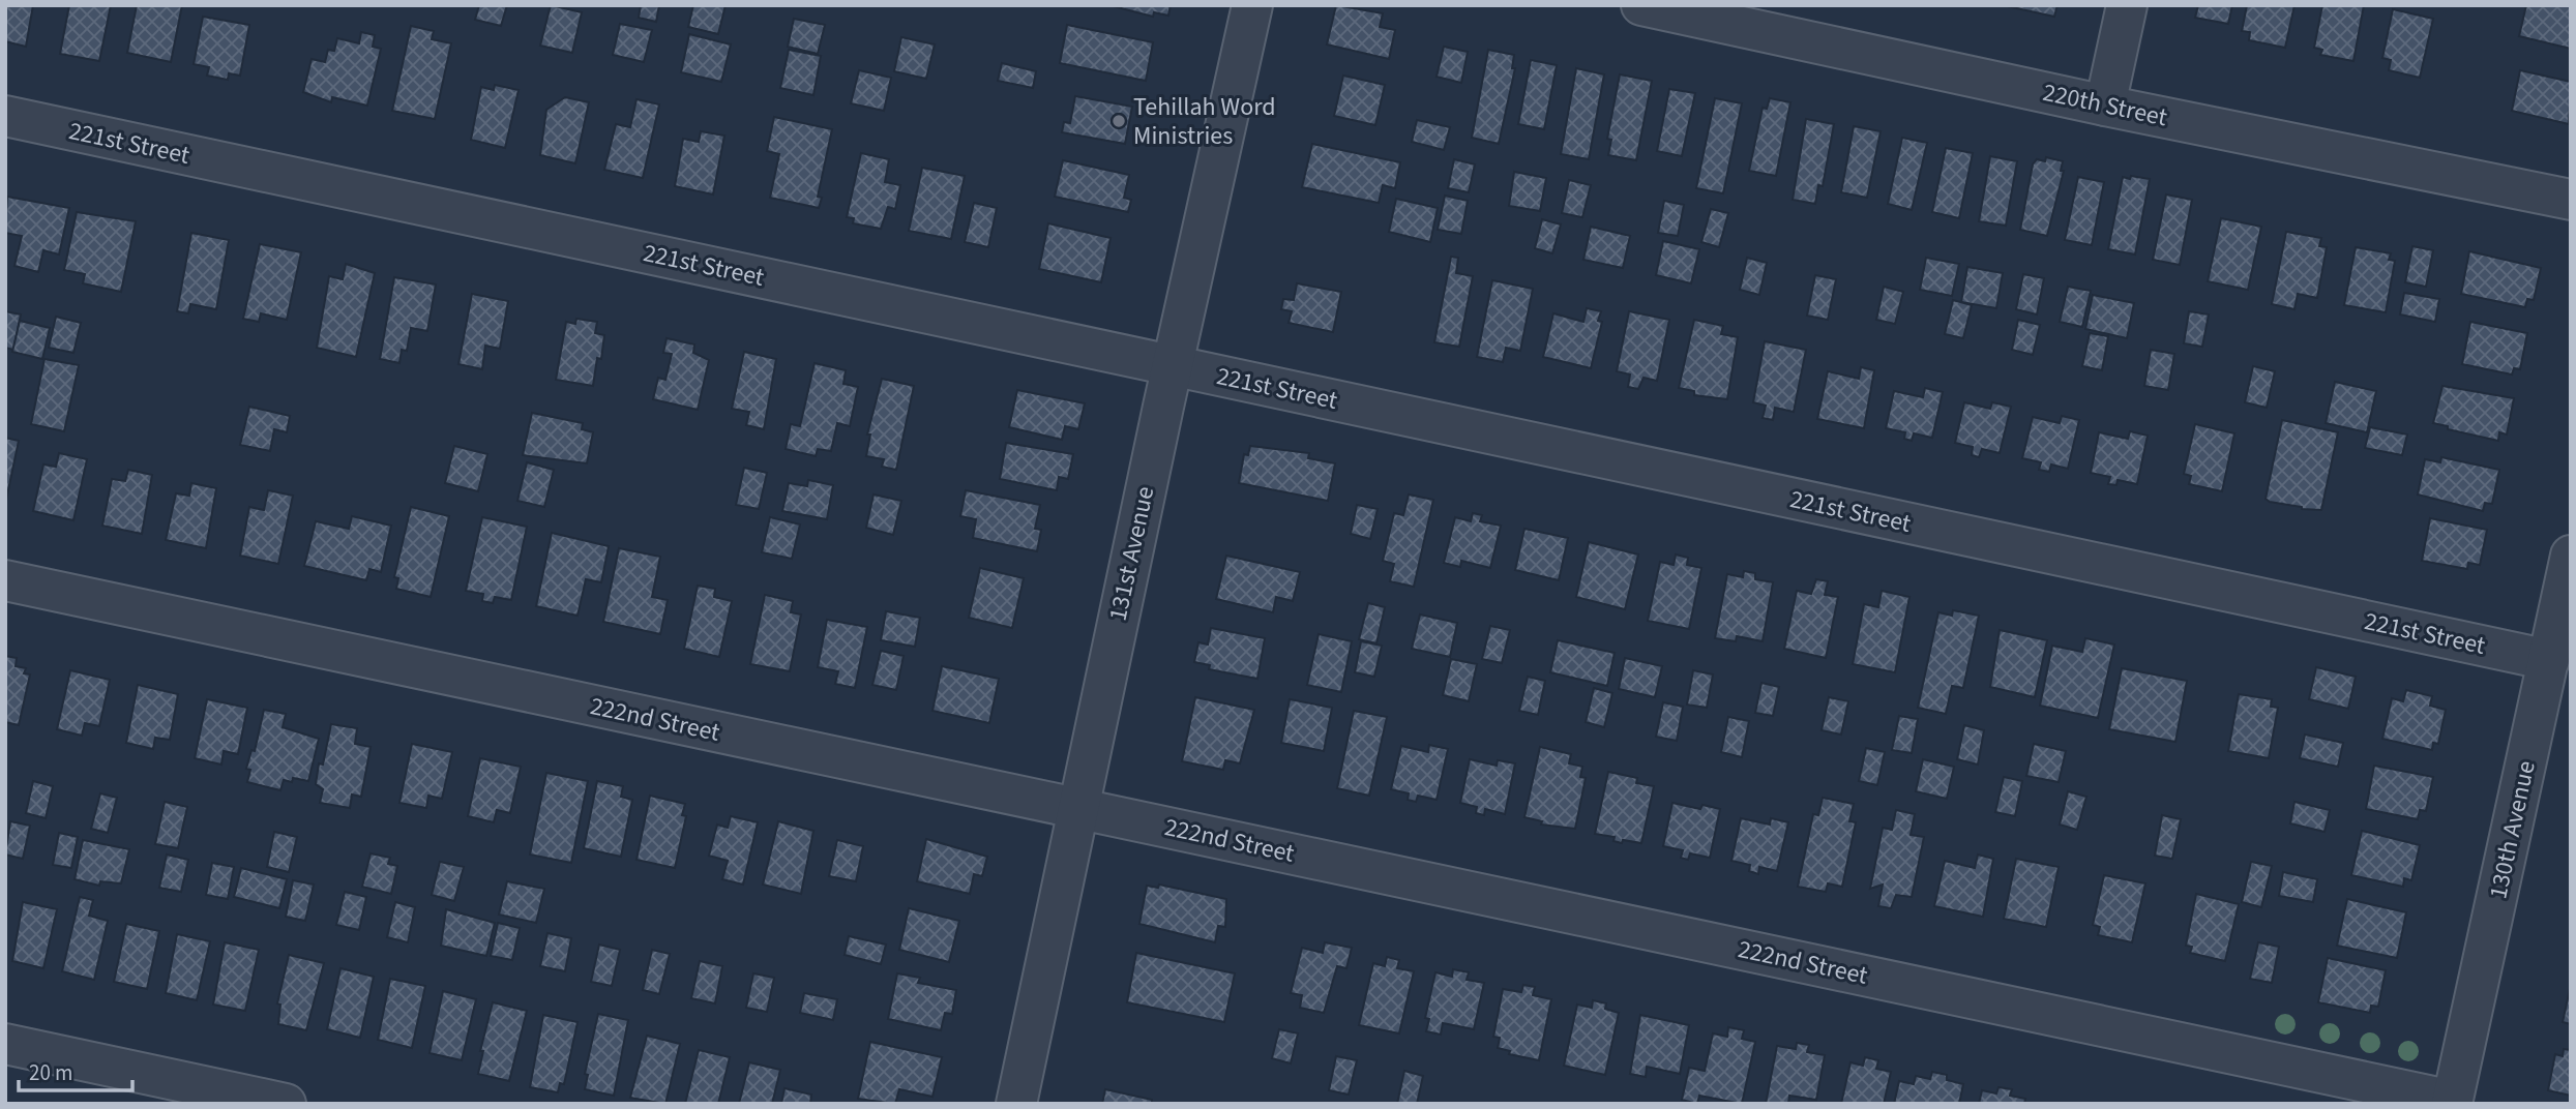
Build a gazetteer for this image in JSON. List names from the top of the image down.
{
  "streets": {
    "street": [
      "220th Street",
      "221st Street",
      "131st Avenue",
      "222nd Street",
      "130th Avenue"
    ]
  },
  "crossings": [
    ["221st Street", "131st Avenue"],
    ["221st Street", "130th Avenue"],
    ["131st Avenue", "222nd Street"],
    ["222nd Street", "130th Avenue"]
  ],
  "places": ["Tehillah Word Ministries"],
  "scale_bar": "20 m"
}
